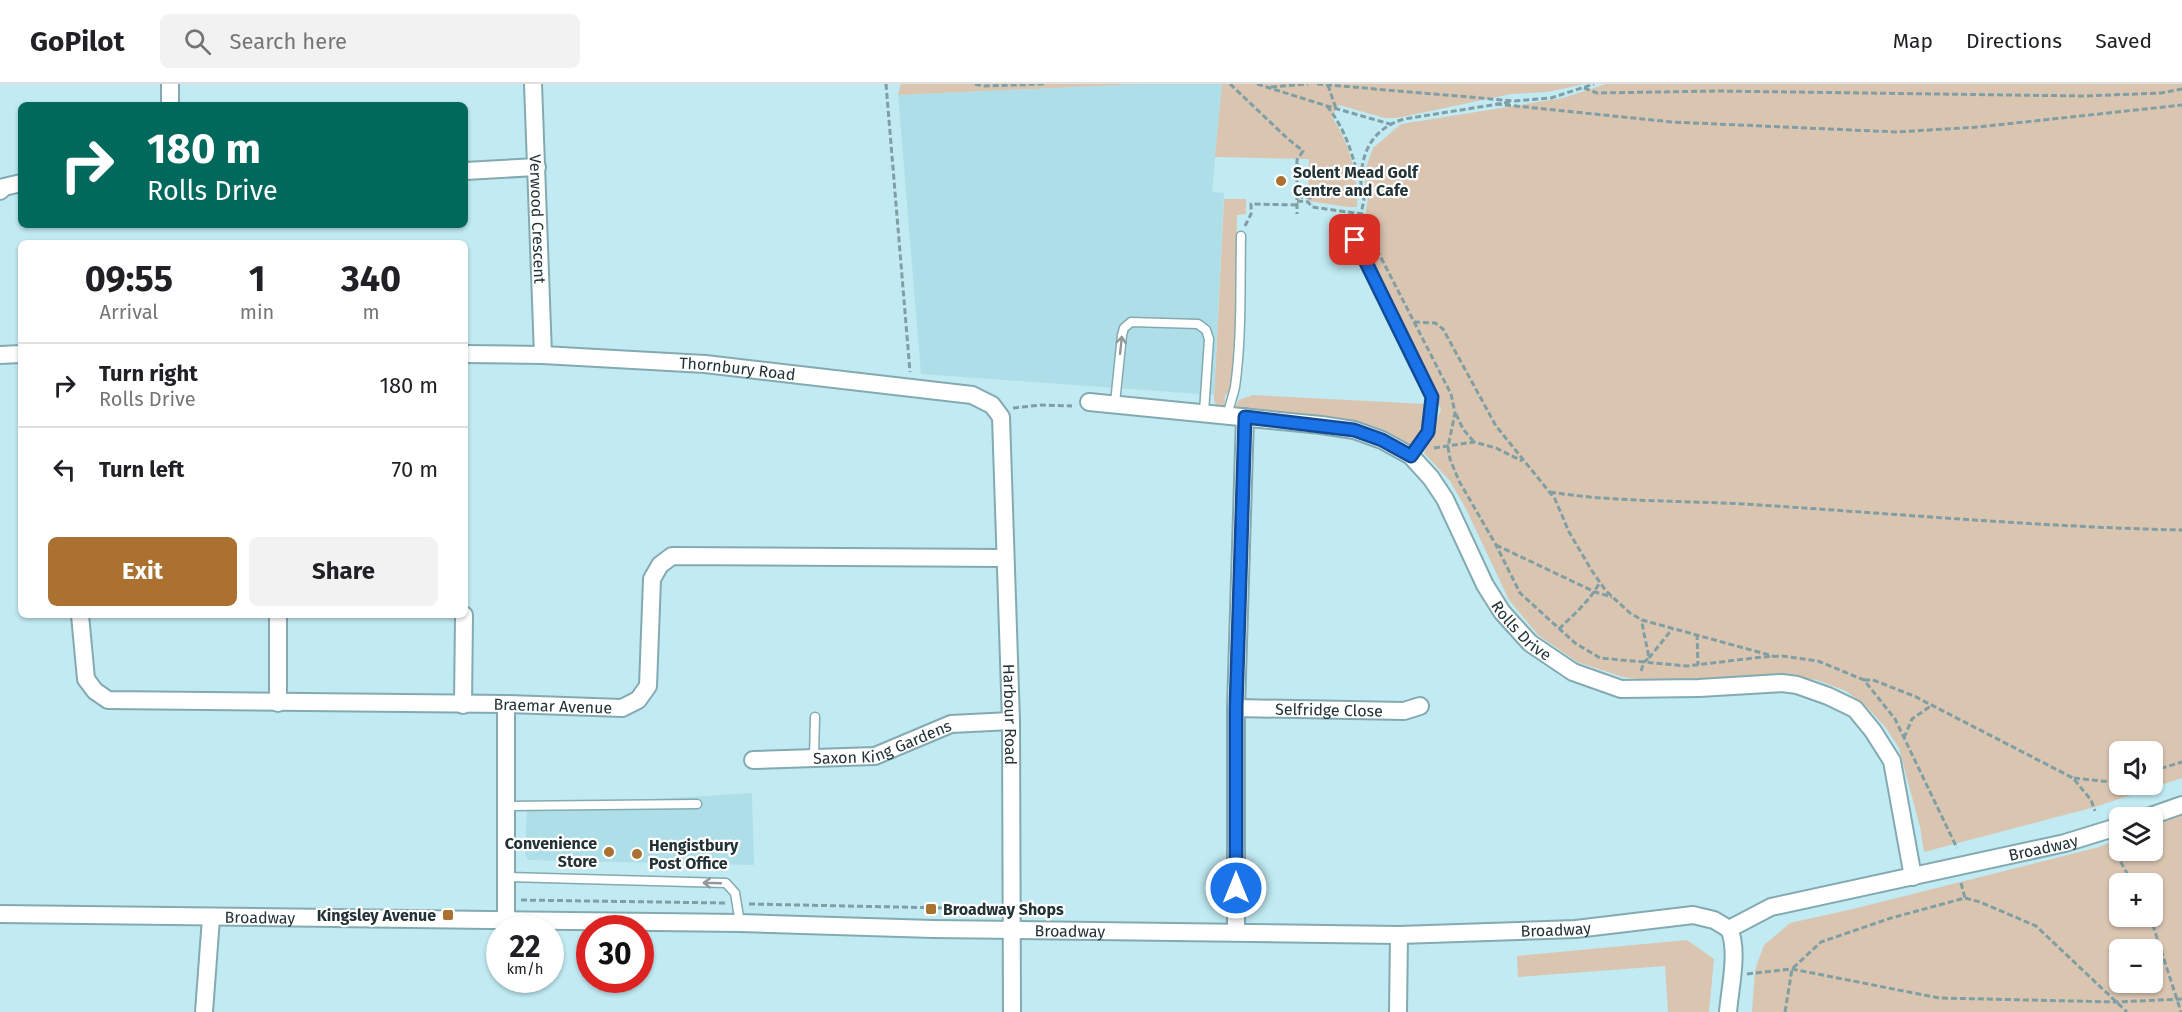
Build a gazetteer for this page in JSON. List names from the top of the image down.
{
  "streets": {
    "street": [
      "Verwood Crescent",
      "Thornbury Road",
      "Rolls Drive",
      "Braemar Avenue",
      "Selfridge Close",
      "Harbour Road",
      "Saxon King Gardens",
      "Broadway"
    ]
  },
  "crossings": [
    ["Verwood Crescent", "Thornbury Road"],
    ["Thornbury Road", "Harbour Road"],
    ["Rolls Drive", "Broadway"],
    ["Braemar Avenue", "Harbour Road"],
    ["Harbour Road", "Saxon King Gardens"],
    ["Harbour Road", "Broadway"]
  ],
  "places": {
    "other": ["Solent Mead Golf Centre and Cafe", "Convenience Store", "Hengistbury Post Office"],
    "transit": ["Broadway Shops", "Kingsley Avenue"]
  },
  "page": {
    "header": "GoPilot",
    "search": "Search here",
    "nav": ["Map", "Directions", "Saved"],
    "turn": ["180 m", "Rolls Drive"],
    "eta": [
      "09:55",
      "Arrival",
      "1",
      "min",
      "340",
      "m"
    ],
    "list": [
      {
        "name": "Turn right",
        "note": "Rolls Drive",
        "value": "180 m"
      },
      {
        "name": "Turn left",
        "value": "70 m"
      }
    ],
    "buttons": ["Exit", "Share"],
    "map_buttons": ["+", "−"],
    "speed": "22 km/h",
    "limit": "30"
  }
}
